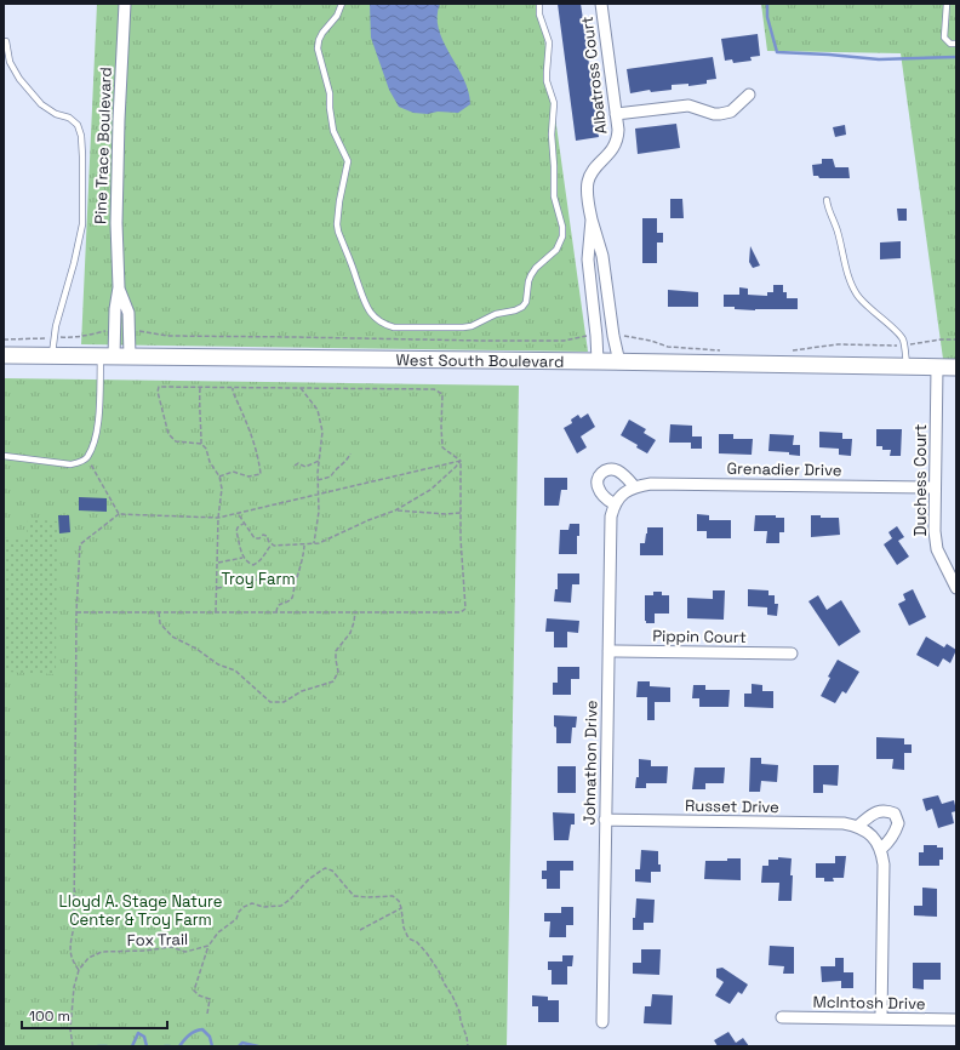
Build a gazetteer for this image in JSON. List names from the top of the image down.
{
  "streets": {
    "main road": ["West South Boulevard"],
    "street": [
      "Albatross Court",
      "Pine Trace Boulevard",
      "Grenadier Drive",
      "Duchess Court",
      "Pippin Court",
      "Johnathon Drive",
      "Russet Drive",
      "McIntosh Drive"
    ],
    "path": ["Fox Trail"]
  },
  "crossings": [
    ["Albatross Court", "West South Boulevard"],
    ["Pine Trace Boulevard", "West South Boulevard"],
    ["West South Boulevard", "Duchess Court"],
    ["Grenadier Drive", "Duchess Court"],
    ["Grenadier Drive", "Johnathon Drive"],
    ["Pippin Court", "Johnathon Drive"],
    ["Johnathon Drive", "Russet Drive"]
  ],
  "parks": ["Troy Farm", "Lloyd A. Stage Nature Center & Troy Farm"],
  "scale_bar": "100 m"
}
